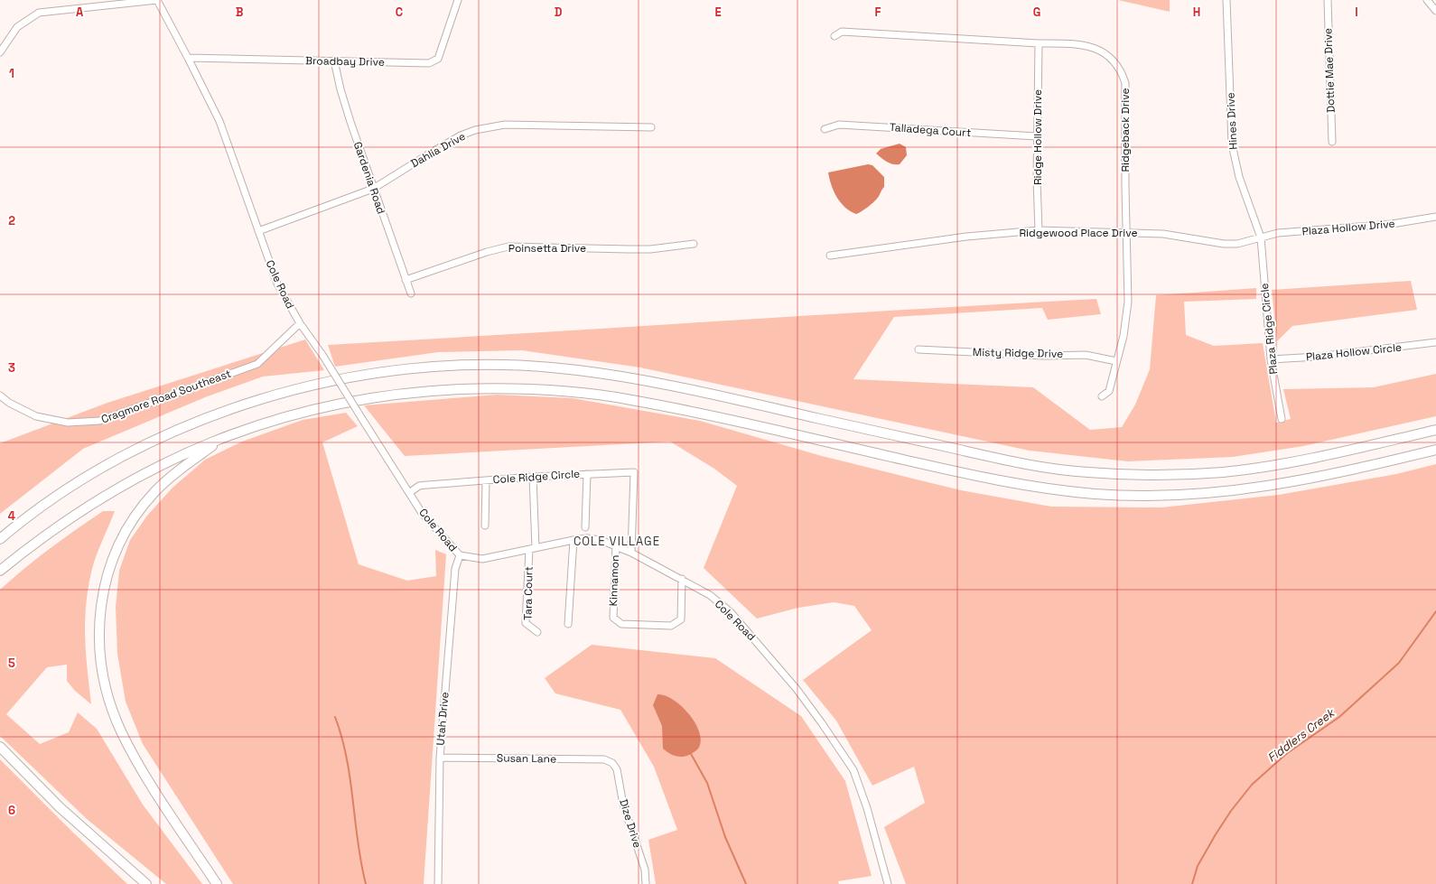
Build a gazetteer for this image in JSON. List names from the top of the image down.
{
  "streets": {
    "street": [
      "Broadbay Drive",
      "Dottie Mae Drive",
      "Hines Drive",
      "Talladega Court",
      "Ridgeback Drive",
      "Ridge Hollow Drive",
      "Dahlia Drive",
      "Gardenia Road",
      "Plaza Hollow Drive",
      "Ridgewood Place Drive",
      "Poinsetta Drive",
      "Cole Road",
      "Plaza Ridge Circle",
      "Plaza Hollow Circle",
      "Misty Ridge Drive",
      "Cragmore Road Southeast",
      "Cole Ridge Circle",
      "Kinnamon",
      "Tara Court",
      "Utah Drive",
      "Susan Lane",
      "Dize Drive"
    ]
  },
  "crossings": [
    ["Broadbay Drive", "Gardenia Road"],
    ["Broadbay Drive", "Cole Road"],
    ["Hines Drive", "Plaza Hollow Drive"],
    ["Hines Drive", "Ridgewood Place Drive"],
    ["Hines Drive", "Plaza Ridge Circle"],
    ["Talladega Court", "Ridge Hollow Drive"],
    ["Ridgeback Drive", "Ridge Hollow Drive"],
    ["Ridgeback Drive", "Ridgewood Place Drive"],
    ["Ridgeback Drive", "Misty Ridge Drive"],
    ["Ridge Hollow Drive", "Ridgewood Place Drive"],
    ["Dahlia Drive", "Gardenia Road"],
    ["Dahlia Drive", "Cole Road"],
    ["Gardenia Road", "Poinsetta Drive"],
    ["Plaza Hollow Drive", "Ridgewood Place Drive"],
    ["Plaza Hollow Drive", "Plaza Ridge Circle"],
    ["Ridgewood Place Drive", "Plaza Ridge Circle"],
    ["Cole Road", "Cragmore Road Southeast"],
    ["Cole Road", "Cole Ridge Circle"],
    ["Cole Road", "Kinnamon"],
    ["Cole Road", "Tara Court"],
    ["Cole Road", "Utah Drive"],
    ["Plaza Ridge Circle", "Plaza Hollow Circle"],
    ["Utah Drive", "Susan Lane"],
    ["Susan Lane", "Dize Drive"]
  ],
  "districts": ["COLE VILLAGE"],
  "water": ["Fiddlers Creek"],
  "grid": {
    "columns": [
      "A",
      "B",
      "C",
      "D",
      "E",
      "F",
      "G",
      "H",
      "I"
    ],
    "rows": [
      "1",
      "2",
      "3",
      "4",
      "5",
      "6"
    ]
  }
}
